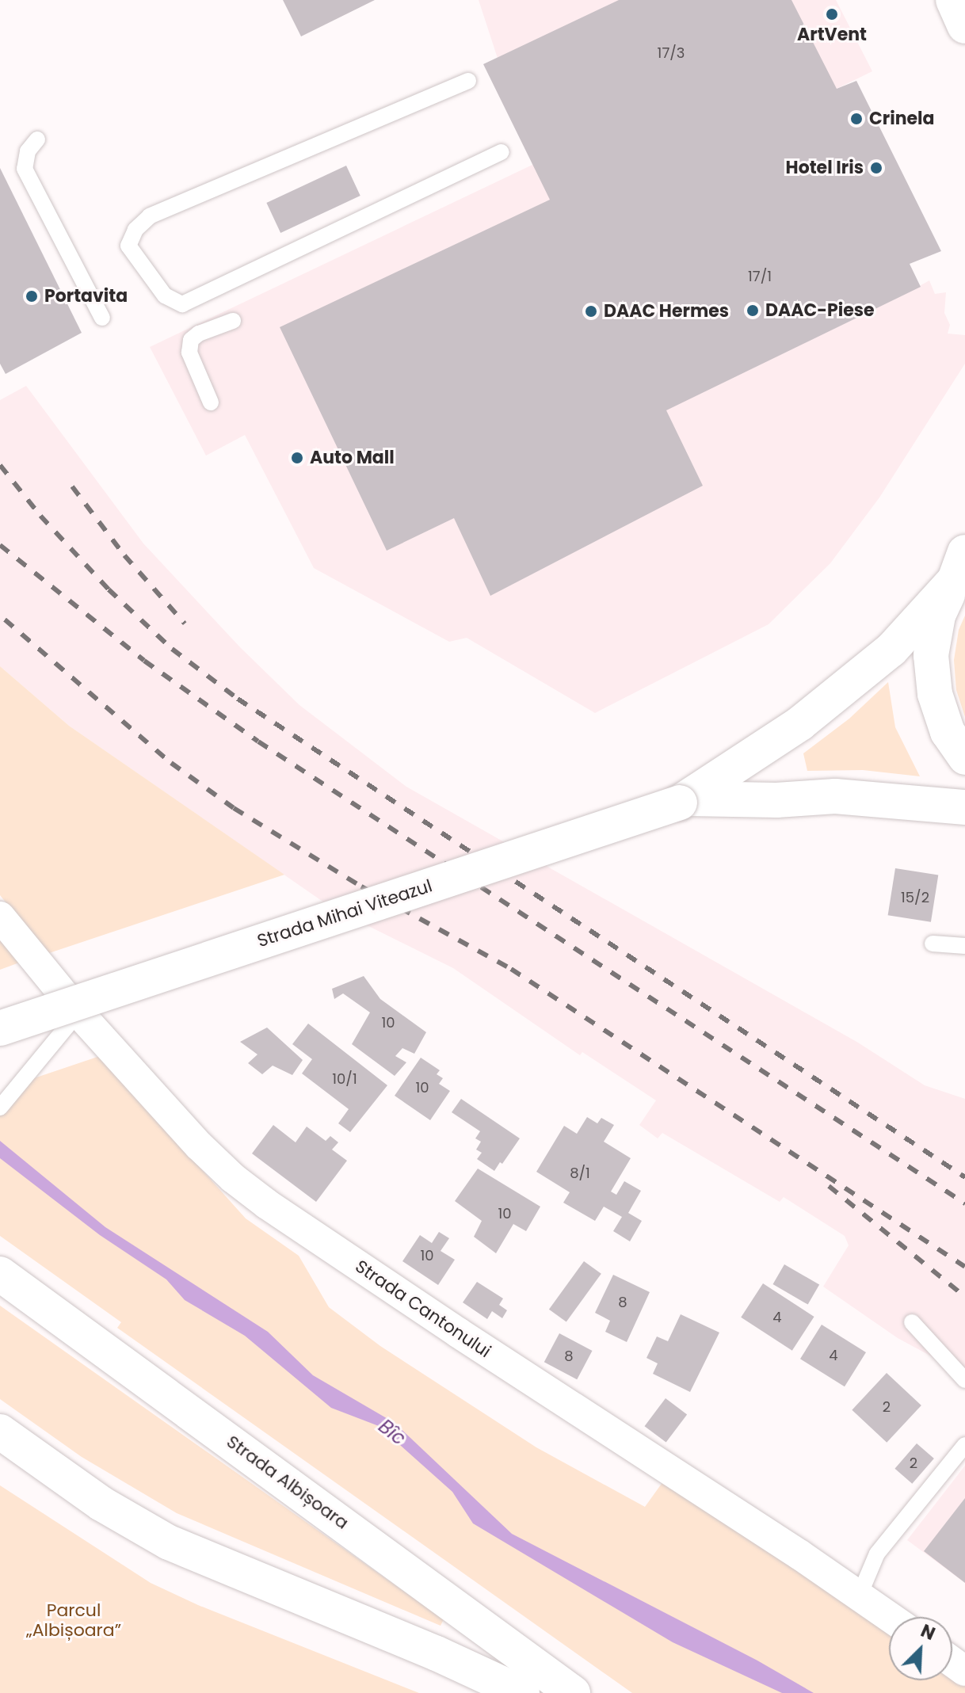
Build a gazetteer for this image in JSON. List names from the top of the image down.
{
  "streets": {
    "main road": ["Strada Mihai Viteazul", "Strada Albișoara"],
    "street": ["Strada Cantonului"]
  },
  "water": ["Bîc"],
  "parks": ["Parcul „Albișoara”"],
  "places": [
    "ArtVent",
    "Crinela",
    "Hotel Iris",
    "Portavita",
    "DAAC-Piese",
    "DAAC Hermes",
    "Auto Mall"
  ],
  "house_numbers": [
    "17/3",
    "17/1",
    "15/2",
    "10",
    "10/1",
    "10",
    "8/1",
    "10",
    "10",
    "8",
    "4",
    "4",
    "8",
    "2",
    "2"
  ],
  "north": "top right"
}
